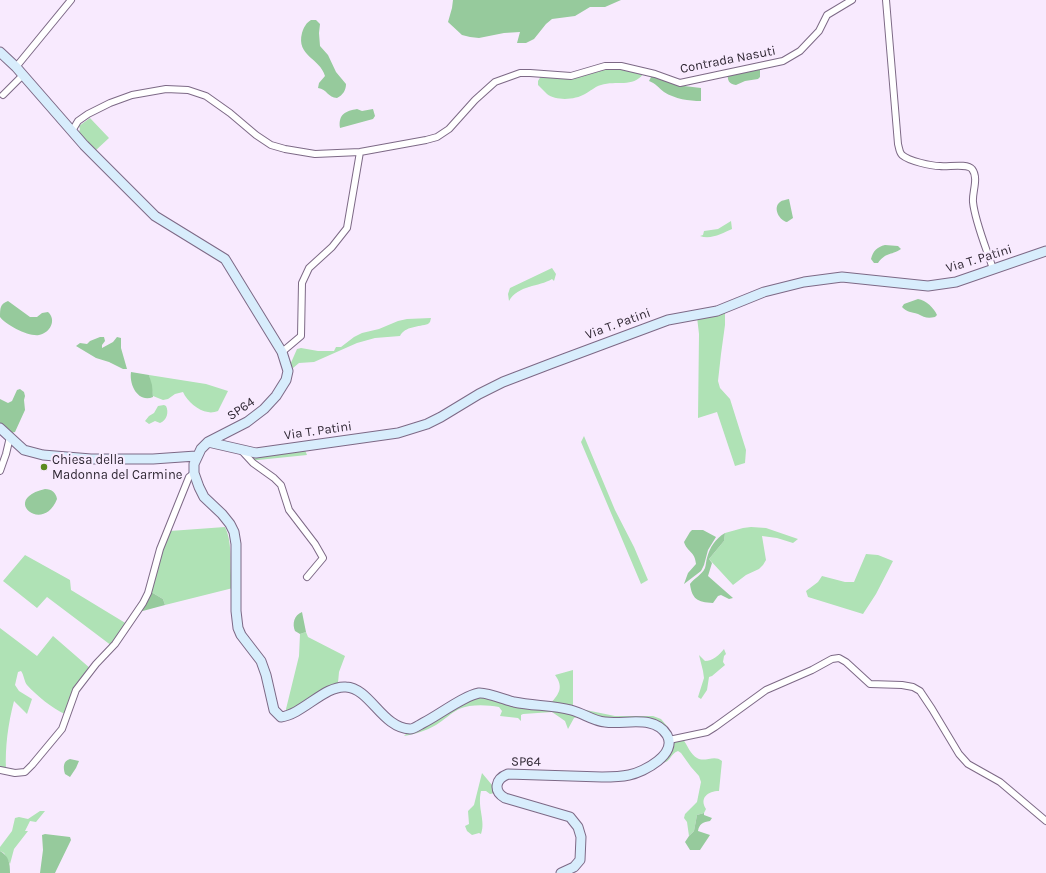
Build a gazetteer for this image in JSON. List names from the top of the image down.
{
  "streets": {
    "street": ["Contrada Nasuti", "Via T. Patini", "SP64"]
  },
  "crossings": [
    ["Contrada Nasuti", "SP64"],
    ["Via T. Patini", "SP64"]
  ],
  "places": ["Chiesa della Madonna del Carmine"]
}
